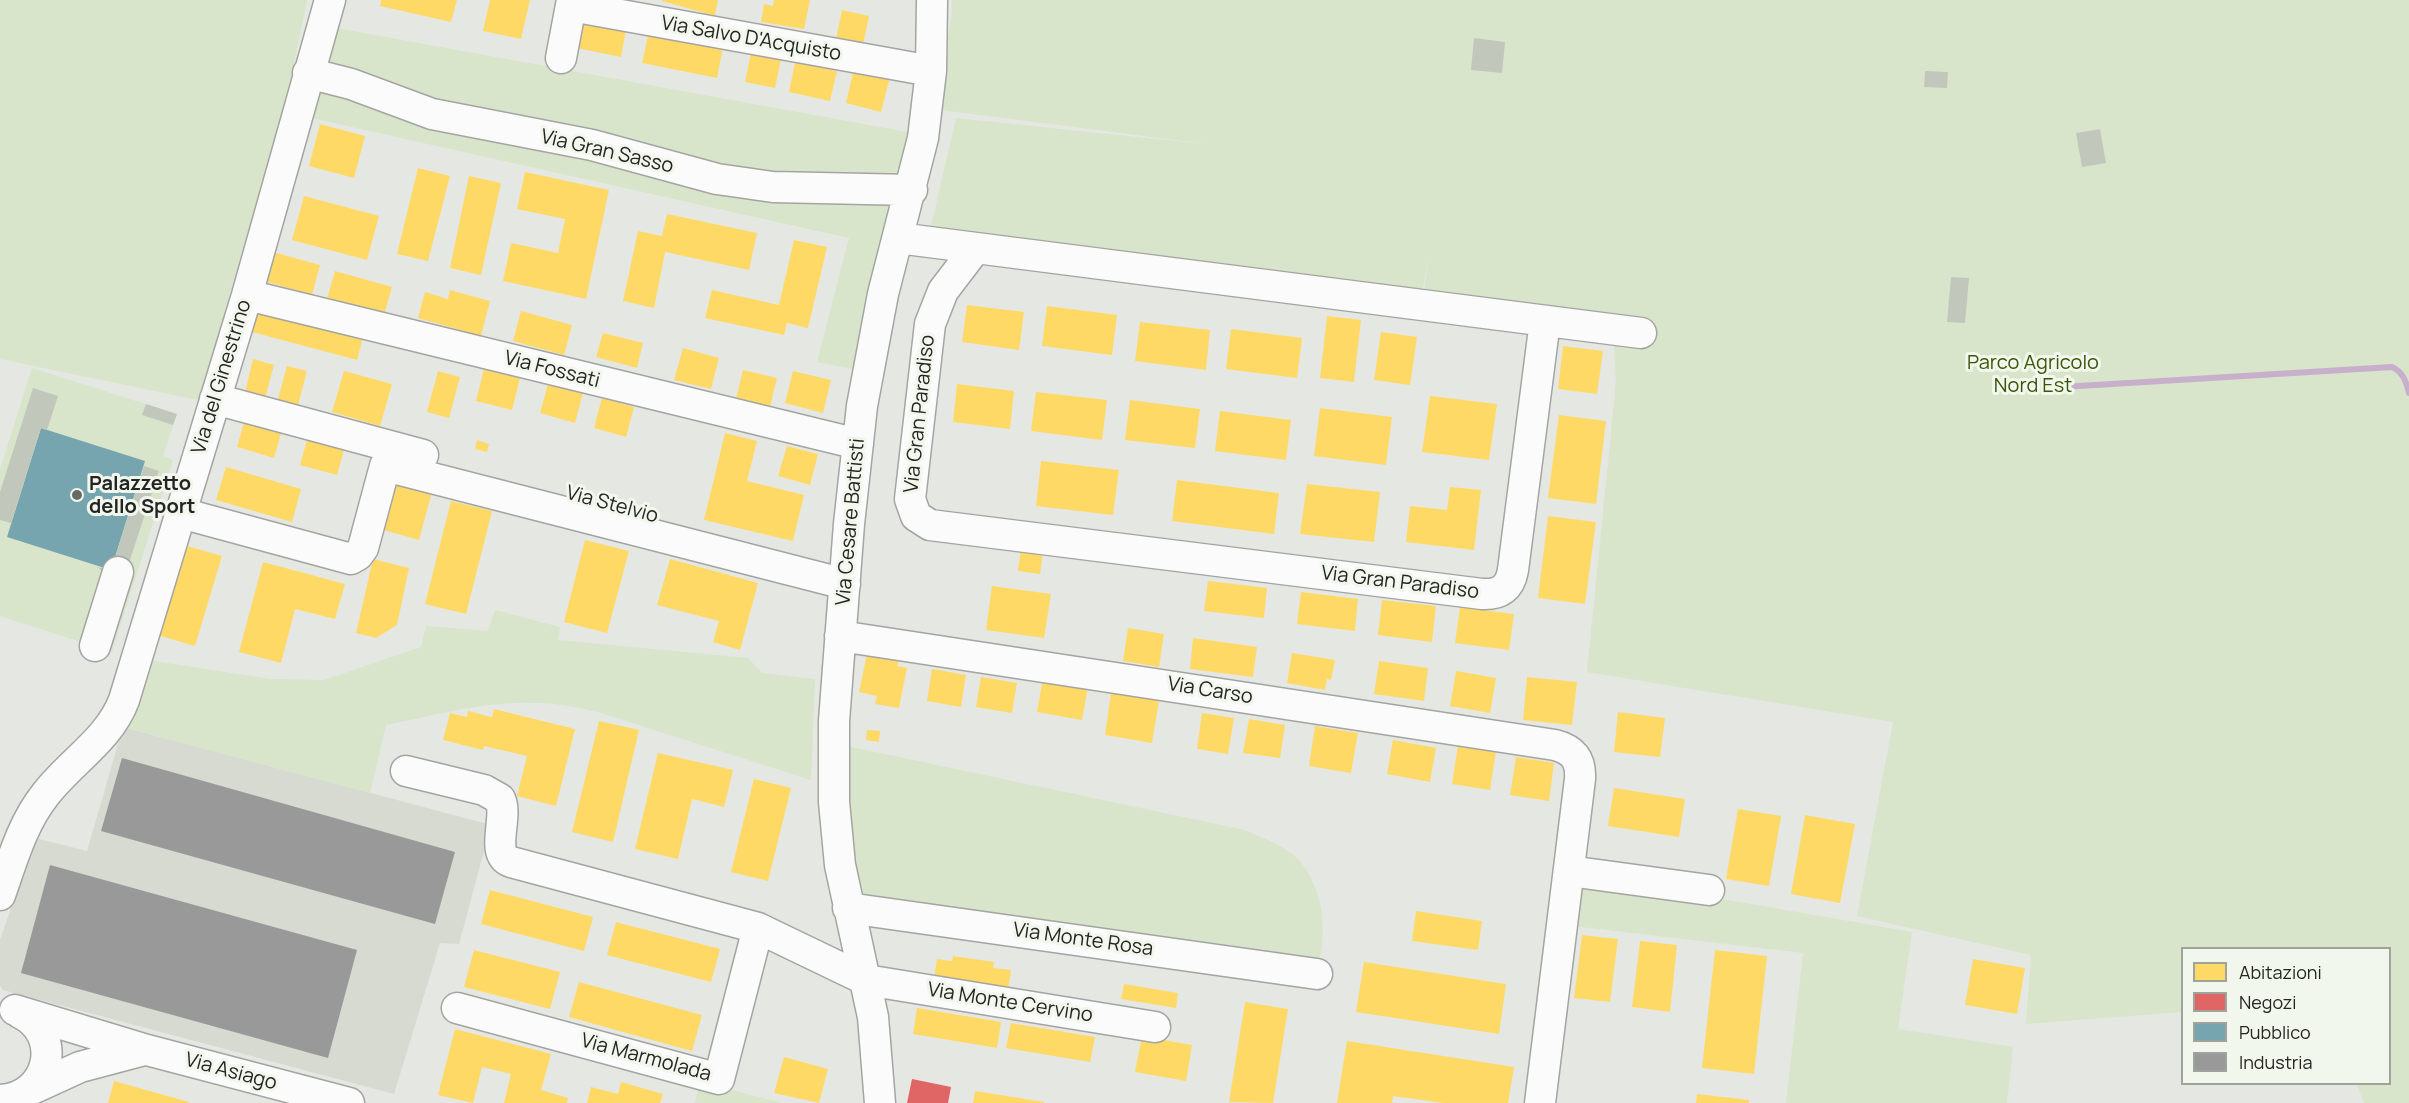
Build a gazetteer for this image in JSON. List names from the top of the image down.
{
  "streets": {
    "street": [
      "Via Salvo D'Acquisto",
      "Via Gran Sasso",
      "Via Fossati",
      "Via del Ginestrino",
      "Via Gran Paradiso",
      "Via Stelvio",
      "Via Cesare Battisti",
      "Via Carso",
      "Via Monte Rosa",
      "Via Monte Cervino",
      "Via Marmolada",
      "Via Asiago"
    ]
  },
  "crossings": [
    ["Via Salvo D'Acquisto", "Via Cesare Battisti"],
    ["Via Gran Sasso", "Via del Ginestrino"],
    ["Via Gran Sasso", "Via Cesare Battisti"],
    ["Via Fossati", "Via del Ginestrino"],
    ["Via Fossati", "Via Cesare Battisti"],
    ["Via del Ginestrino", "Via Stelvio"],
    ["Via Stelvio", "Via Cesare Battisti"],
    ["Via Cesare Battisti", "Via Carso"],
    ["Via Cesare Battisti", "Via Monte Rosa"],
    ["Via Cesare Battisti", "Via Monte Cervino"]
  ],
  "parks": ["Parco Agricolo Nord Est"],
  "places": ["Palazzetto dello Sport"],
  "legend": [
    "Abitazioni",
    "Negozi",
    "Pubblico",
    "Industria"
  ]
}
